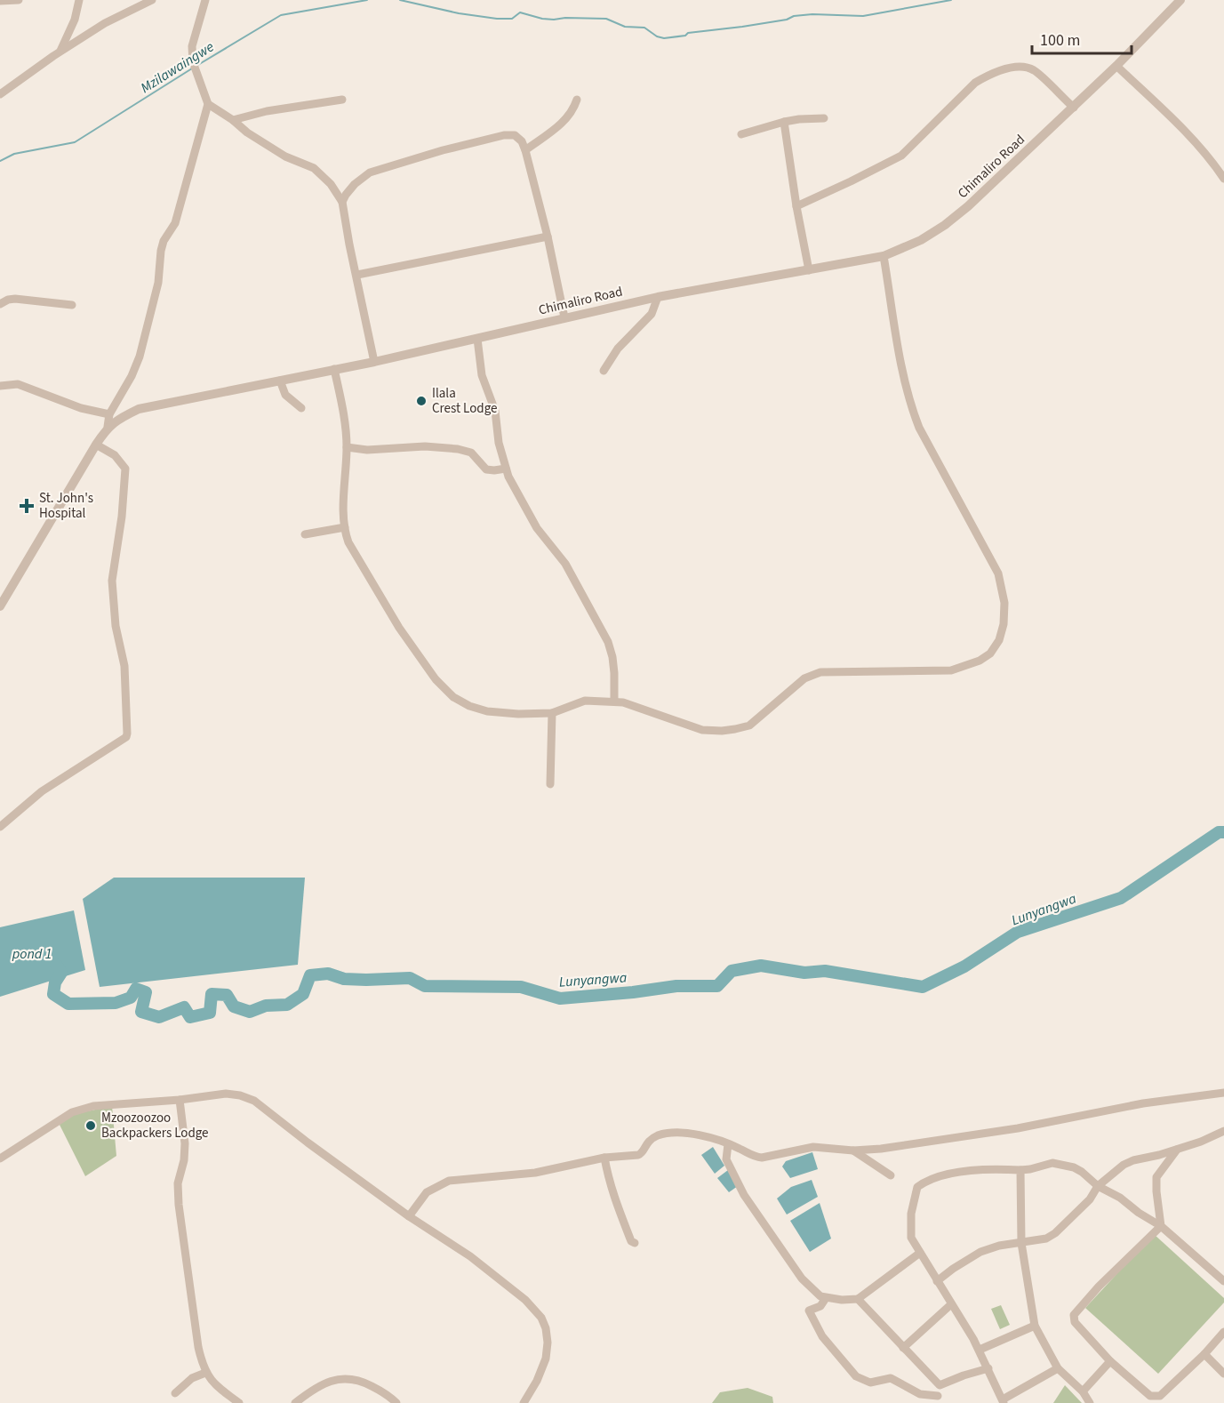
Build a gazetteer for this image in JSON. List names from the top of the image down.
{
  "streets": {
    "street": ["Chimaliro Road"]
  },
  "water": ["Mzilawaingwe", "Lunyangwa", "pond 1"],
  "places": {
    "other": ["Ilala Crest Lodge", "Mzoozoozoo Backpackers Lodge"],
    "health": ["St. John's Hospital"]
  },
  "scale_bar": "100 m"
}
